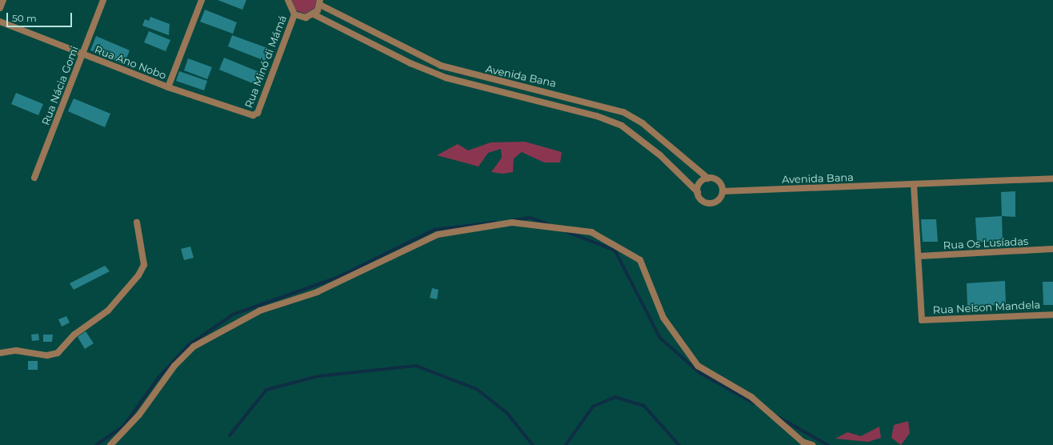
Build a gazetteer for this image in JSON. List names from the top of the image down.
{
  "streets": {
    "street": [
      "Rua Minó di Mámá",
      "Rua Ano Nobo",
      "Avenida Bana",
      "Rua Nácia Gomi",
      "Rua Os Lusíadas",
      "Rua Nelson Mandela"
    ]
  },
  "crossings": [
    ["Rua Minó di Mámá", "Rua Ano Nobo"],
    ["Rua Ano Nobo", "Rua Nácia Gomi"],
    ["Rua Os Lusíadas", "Rua Nelson Mandela"]
  ],
  "scale_bar": "50 m"
}
